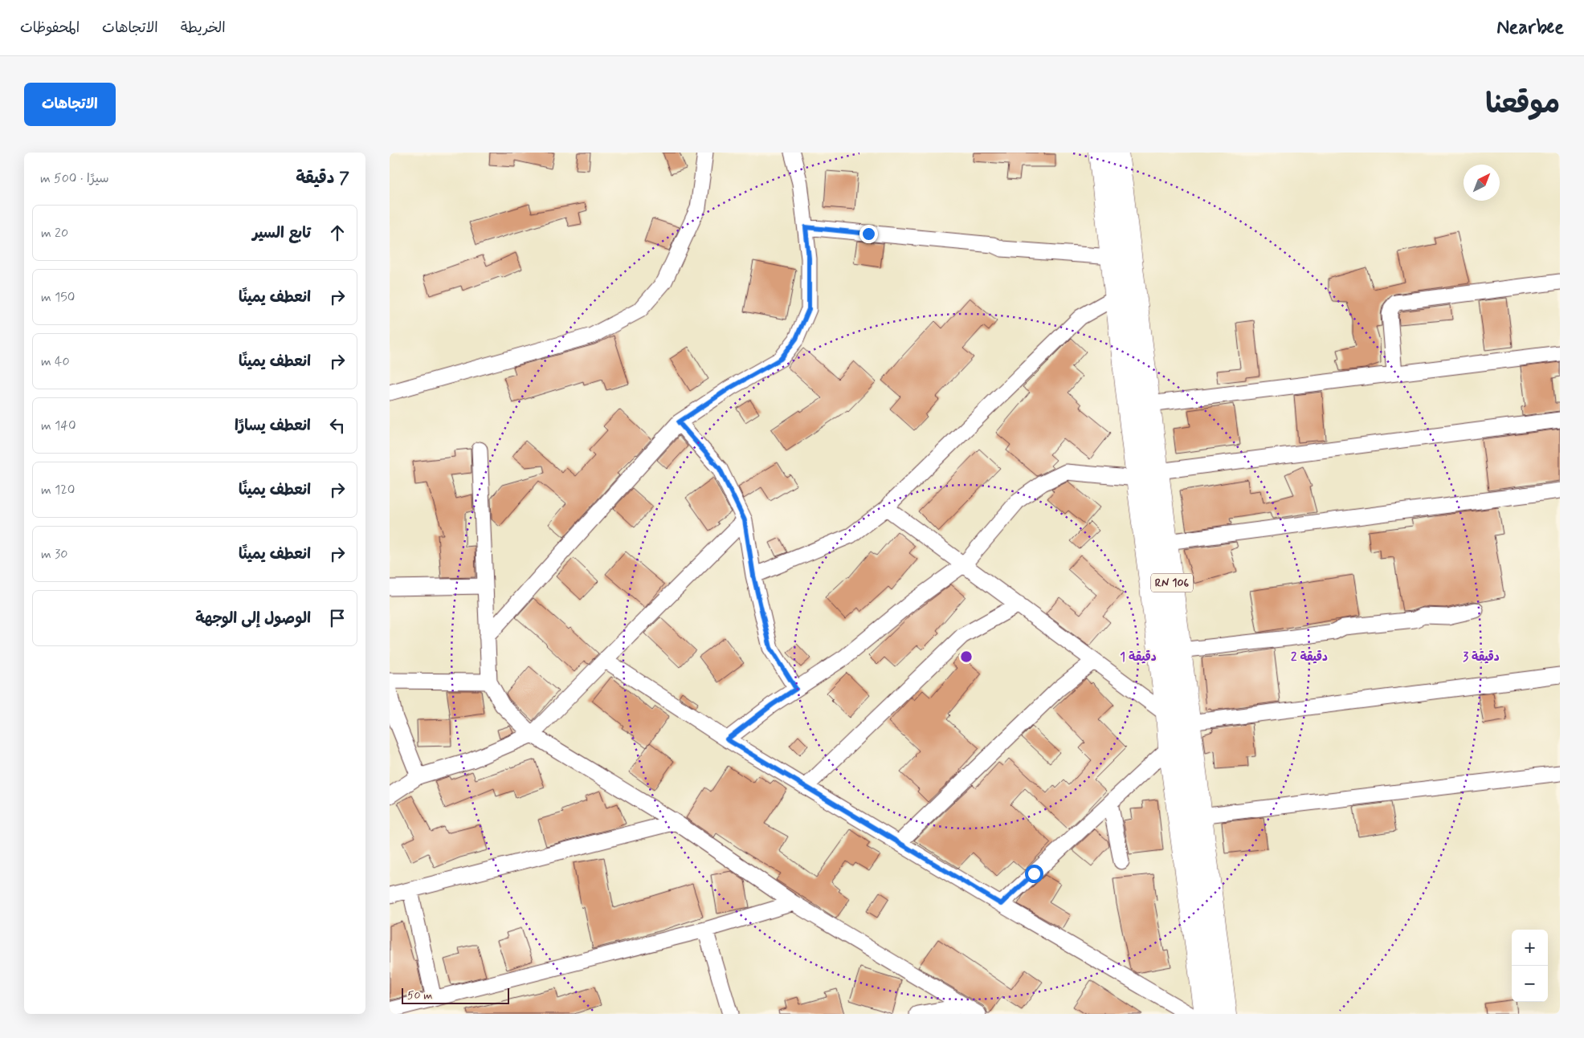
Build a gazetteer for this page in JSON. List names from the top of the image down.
{
  "streets": {
    "main road": ["RN 106"]
  },
  "scale_bar": "50 m",
  "north": "top right",
  "page": {
    "header": "Nearbee",
    "nav": ["الخريطة", "الاتجاهات", "المحفوظات"],
    "title": "موقعنا",
    "buttons": "الاتجاهات",
    "heading": ["7 دقيقة", "سيرًا · 500 m"],
    "list": [
      ["تابع السير", "20 m"],
      ["انعطف يمينًا", "150 m"],
      ["انعطف يمينًا", "40 m"],
      ["انعطف يسارًا", "140 m"],
      ["انعطف يمينًا", "120 m"],
      ["انعطف يمينًا", "30 m"],
      "الوصول إلى الوجهة"
    ],
    "map_buttons": ["+", "−"],
    "scale": "50 m"
  },
  "rings": ["1 دقيقة", "2 دقيقة", "3 دقيقة"]
}
